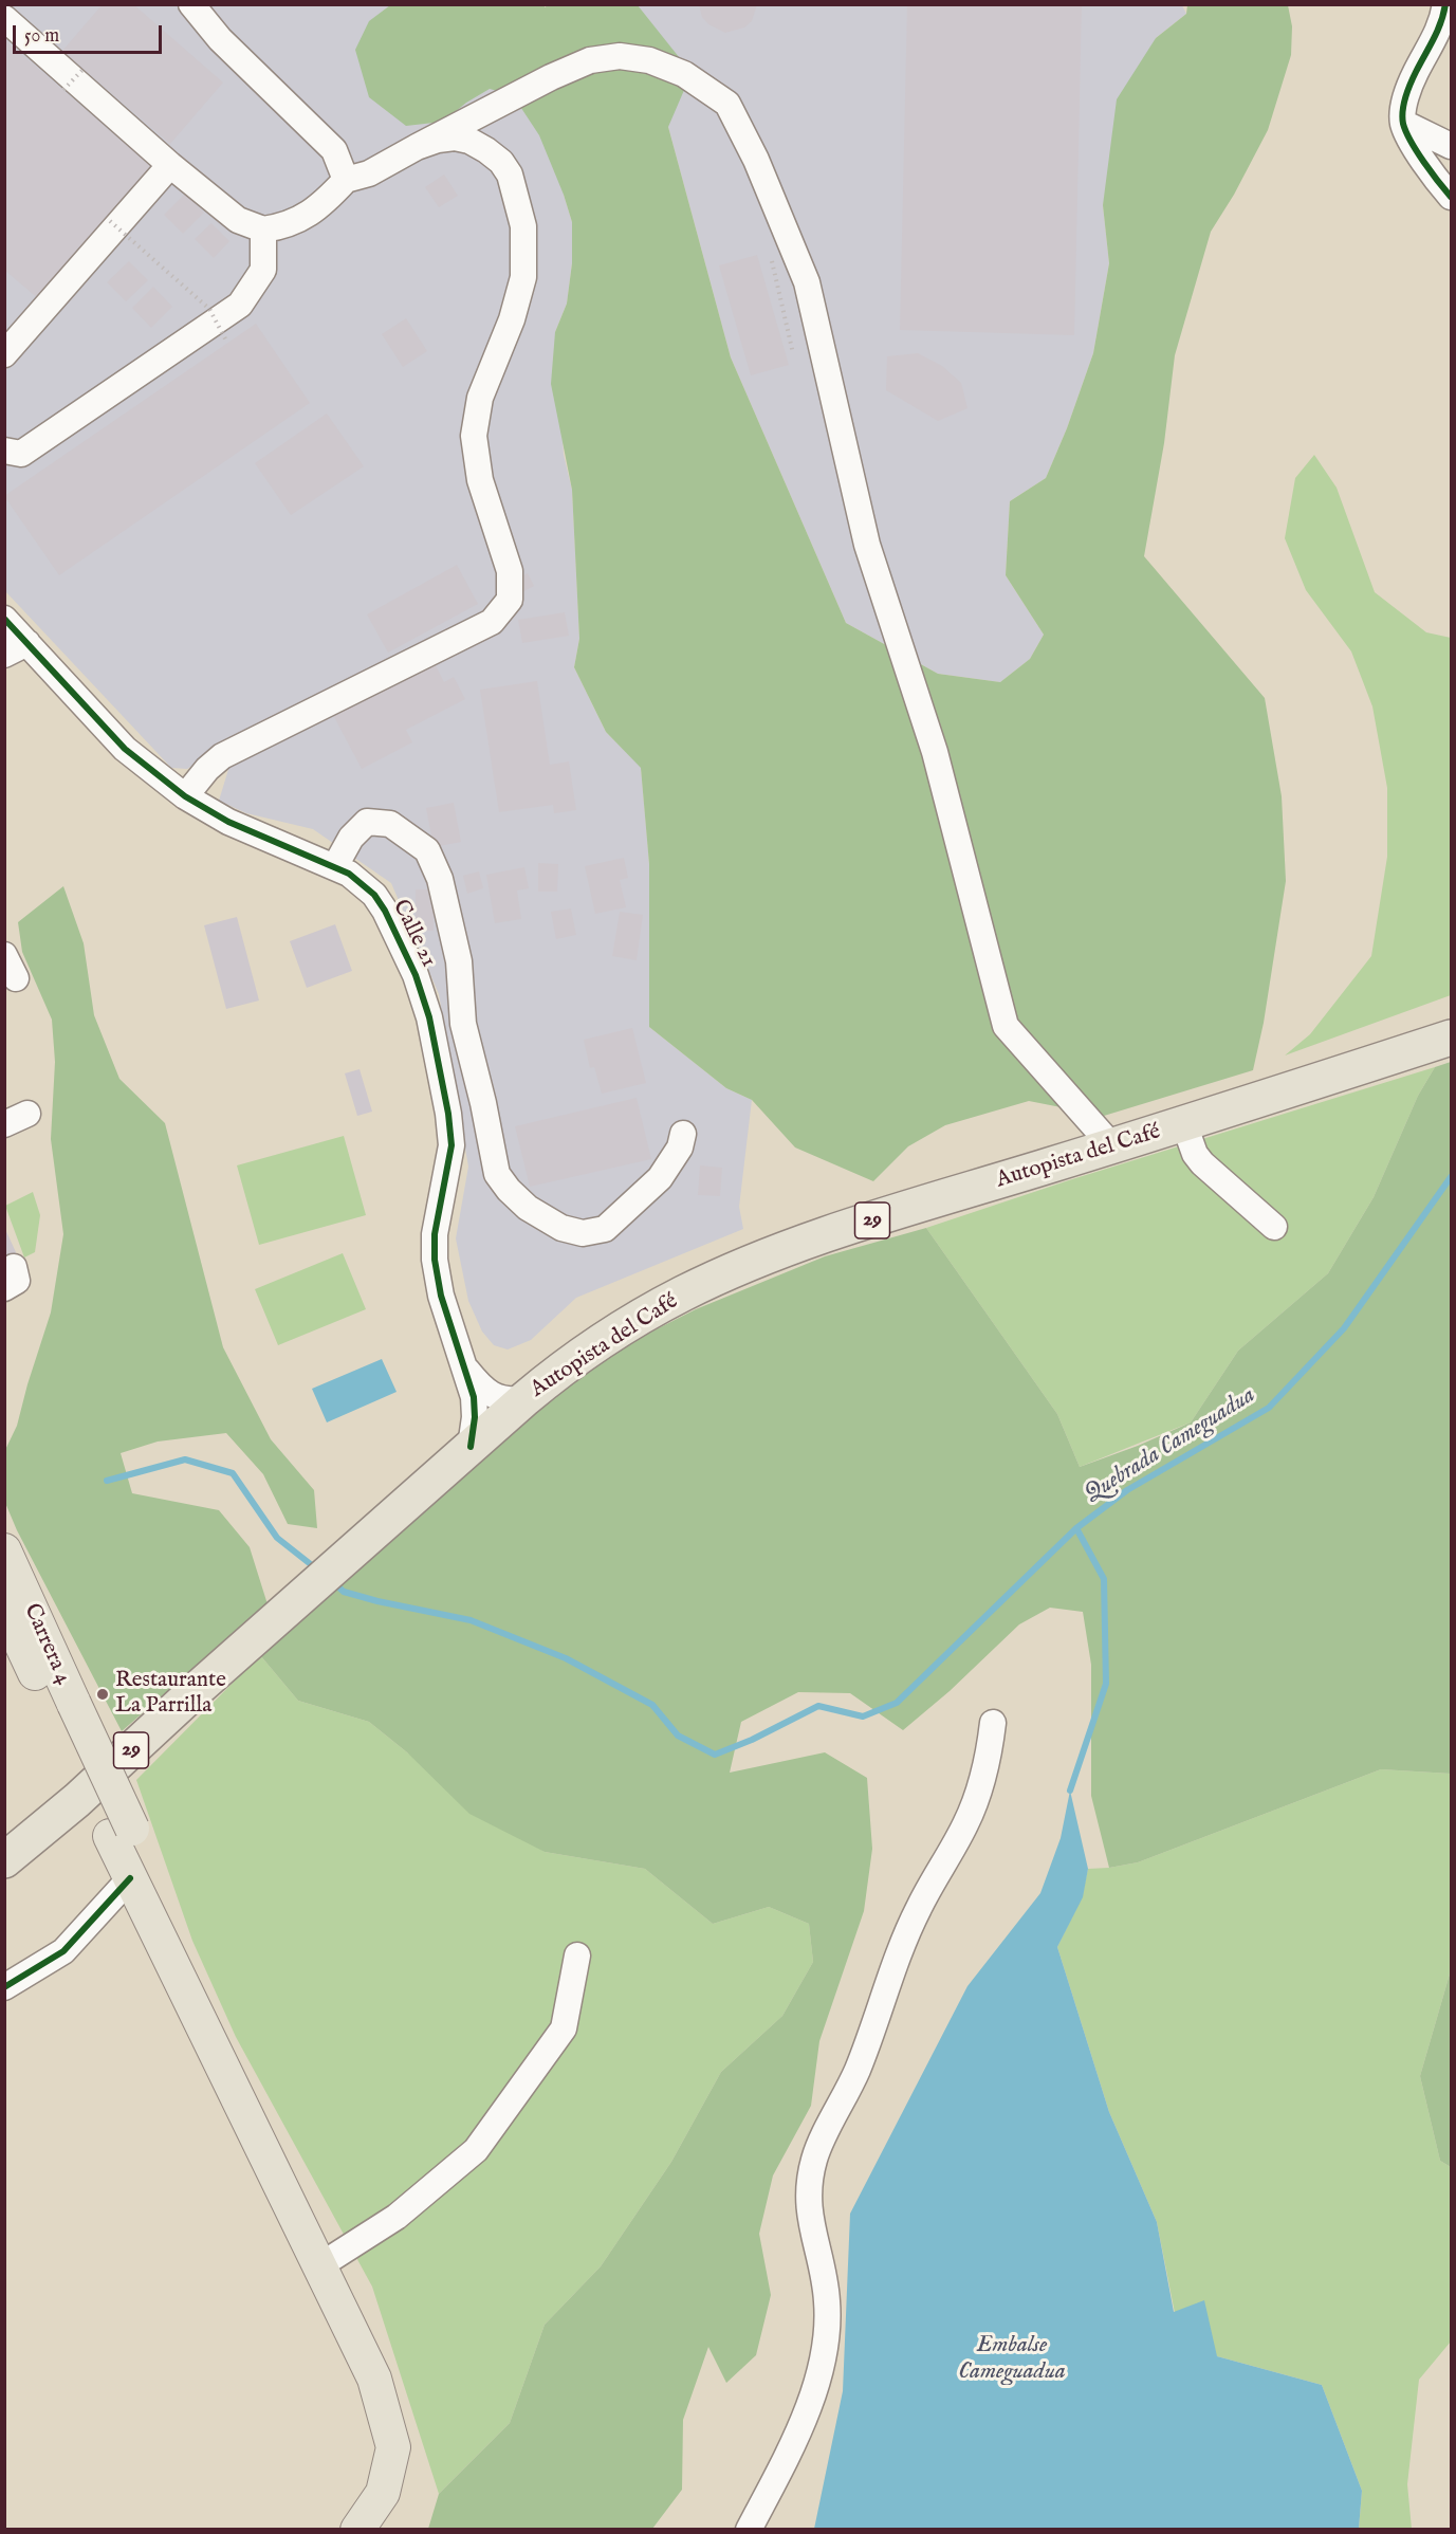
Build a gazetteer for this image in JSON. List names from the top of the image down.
{
  "streets": {
    "highway": ["Autopista del Café", "29"],
    "main road": ["Carrera 4"],
    "street": ["Calle 21"]
  },
  "crossings": [
    ["Calle 21", "Autopista del Café"]
  ],
  "water": ["Quebrada Cameguadua", "Embalse Cameguadua"],
  "places": ["Restaurante La Parrilla"],
  "scale_bar": "50 m"
}
